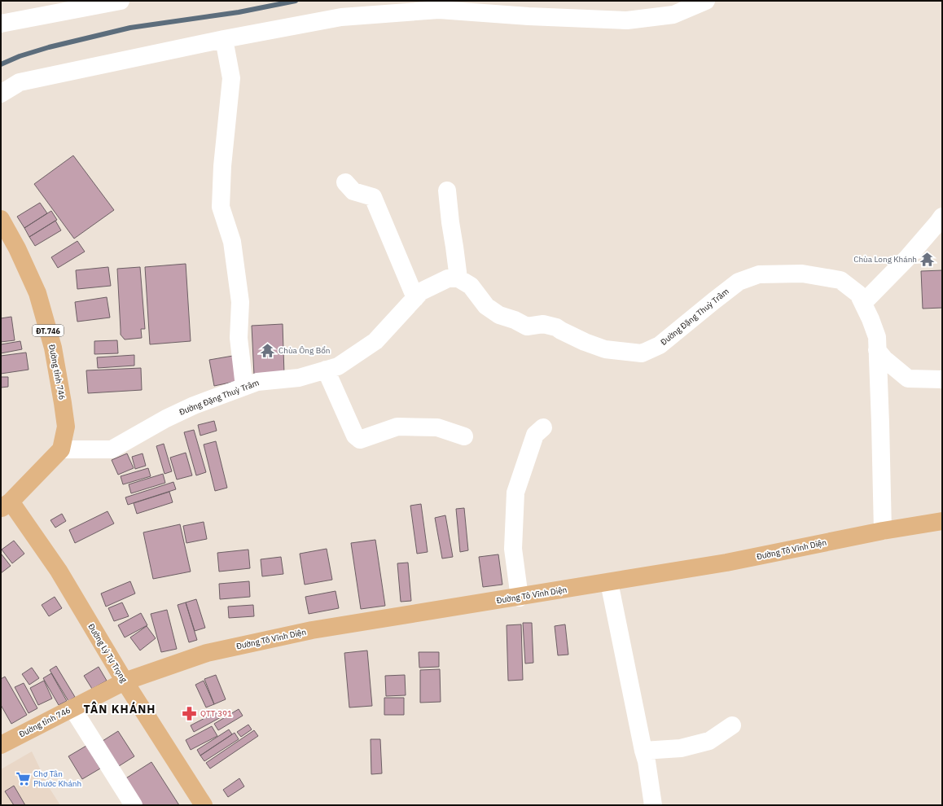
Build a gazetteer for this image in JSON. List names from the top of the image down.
{
  "streets": {
    "main road": [
      "ĐT.746",
      "Đường tỉnh 746",
      "Đường Tô Vĩnh Diện",
      "Đường Lý Tự Trọng"
    ],
    "street": ["Đường Đặng Thuỳ Trâm"]
  },
  "crossings": [
    ["Đường Đặng Thuỳ Trâm", "Đường tỉnh 746"],
    ["Đường Đặng Thuỳ Trâm", "Đường Tô Vĩnh Diện"],
    ["Đường tỉnh 746", "Đường Tô Vĩnh Diện"],
    ["Đường tỉnh 746", "Đường Lý Tự Trọng"],
    ["Đường Tô Vĩnh Diện", "Đường Lý Tự Trọng"]
  ],
  "districts": ["TÂN KHÁNH"],
  "places": {
    "temple": ["Chùa Long Khánh", "Chùa Ông Bổn"],
    "pharmacy": ["QTT 391"],
    "supermarket": ["Chợ Tân Phước Khánh"]
  }
}
